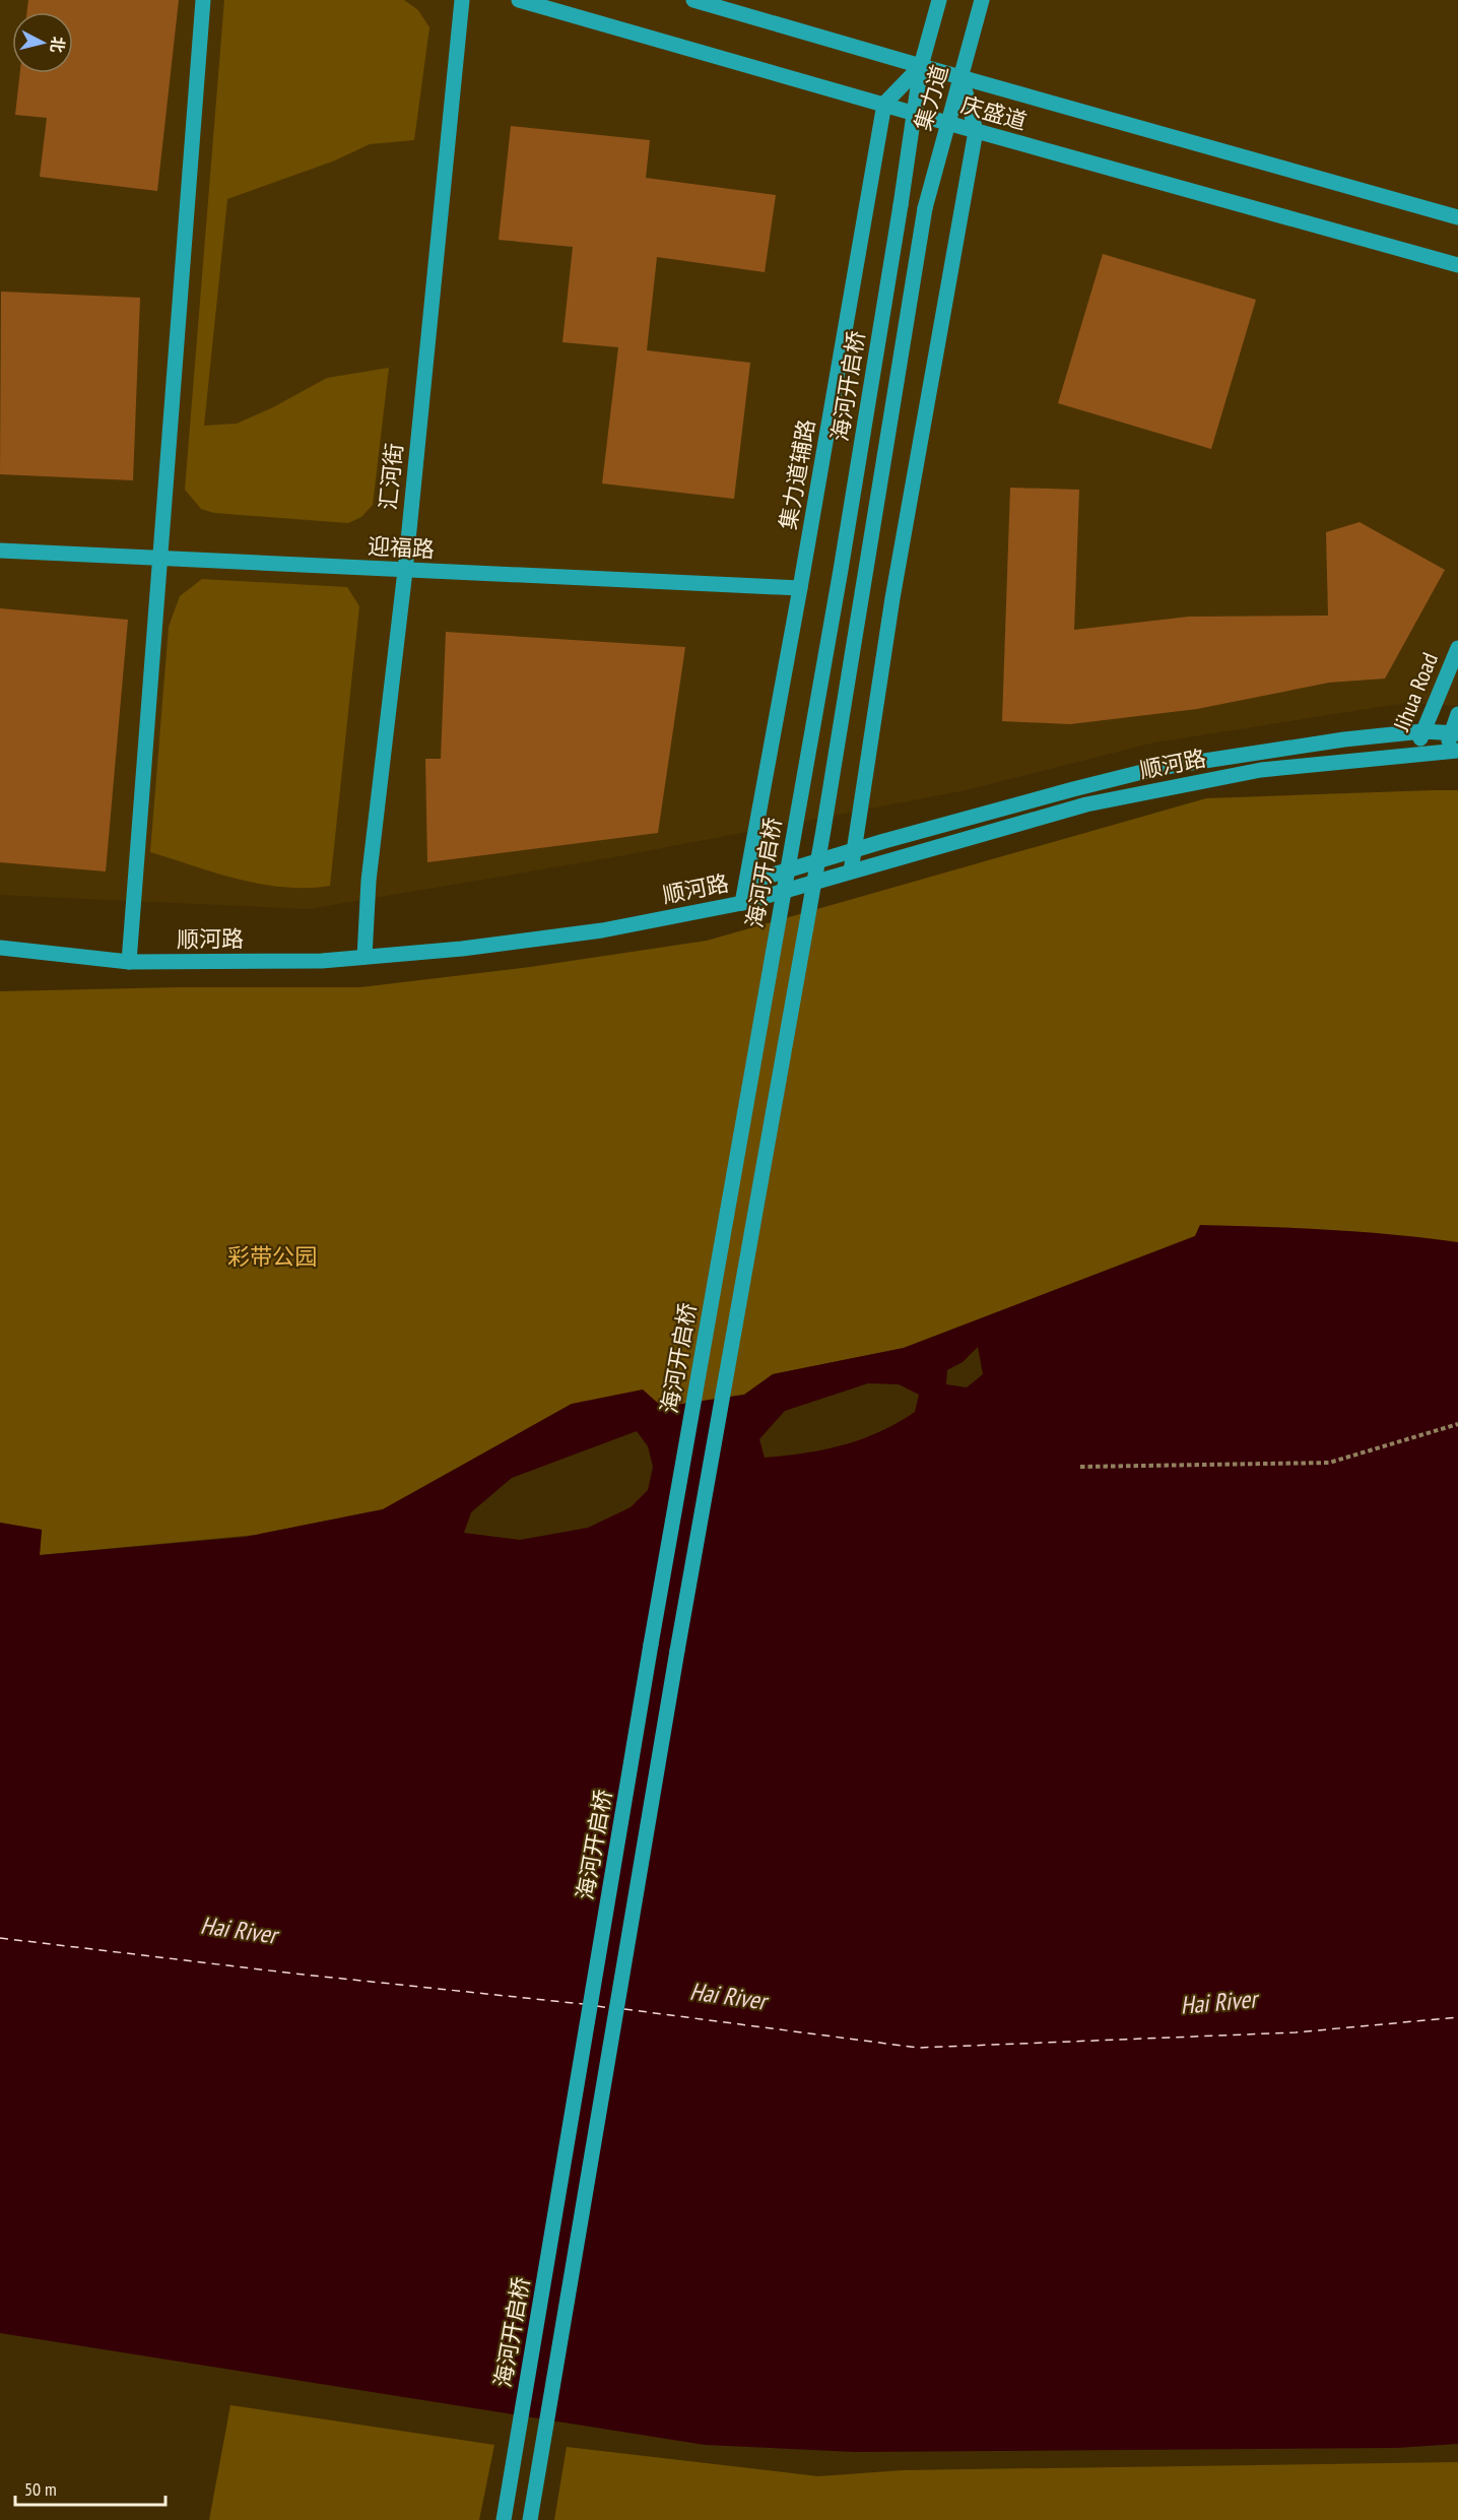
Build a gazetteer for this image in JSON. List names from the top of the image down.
{
  "streets": {
    "main road": [
      "集力道",
      "庆盛道",
      "海河开启桥",
      "集力道辅路",
      "汇河街",
      "迎福路",
      "Jihua Road",
      "顺河路"
    ]
  },
  "crossings": [
    ["集力道", "庆盛道"],
    ["集力道", "海河开启桥"],
    ["庆盛道", "集力道辅路"],
    ["集力道辅路", "迎福路"],
    ["集力道辅路", "顺河路"],
    ["汇河街", "迎福路"],
    ["汇河街", "顺河路"],
    ["Jihua Road", "顺河路"]
  ],
  "water": ["Hai River"],
  "parks": ["彩带公园"],
  "scale_bar": "50 m",
  "north": "right"
}
